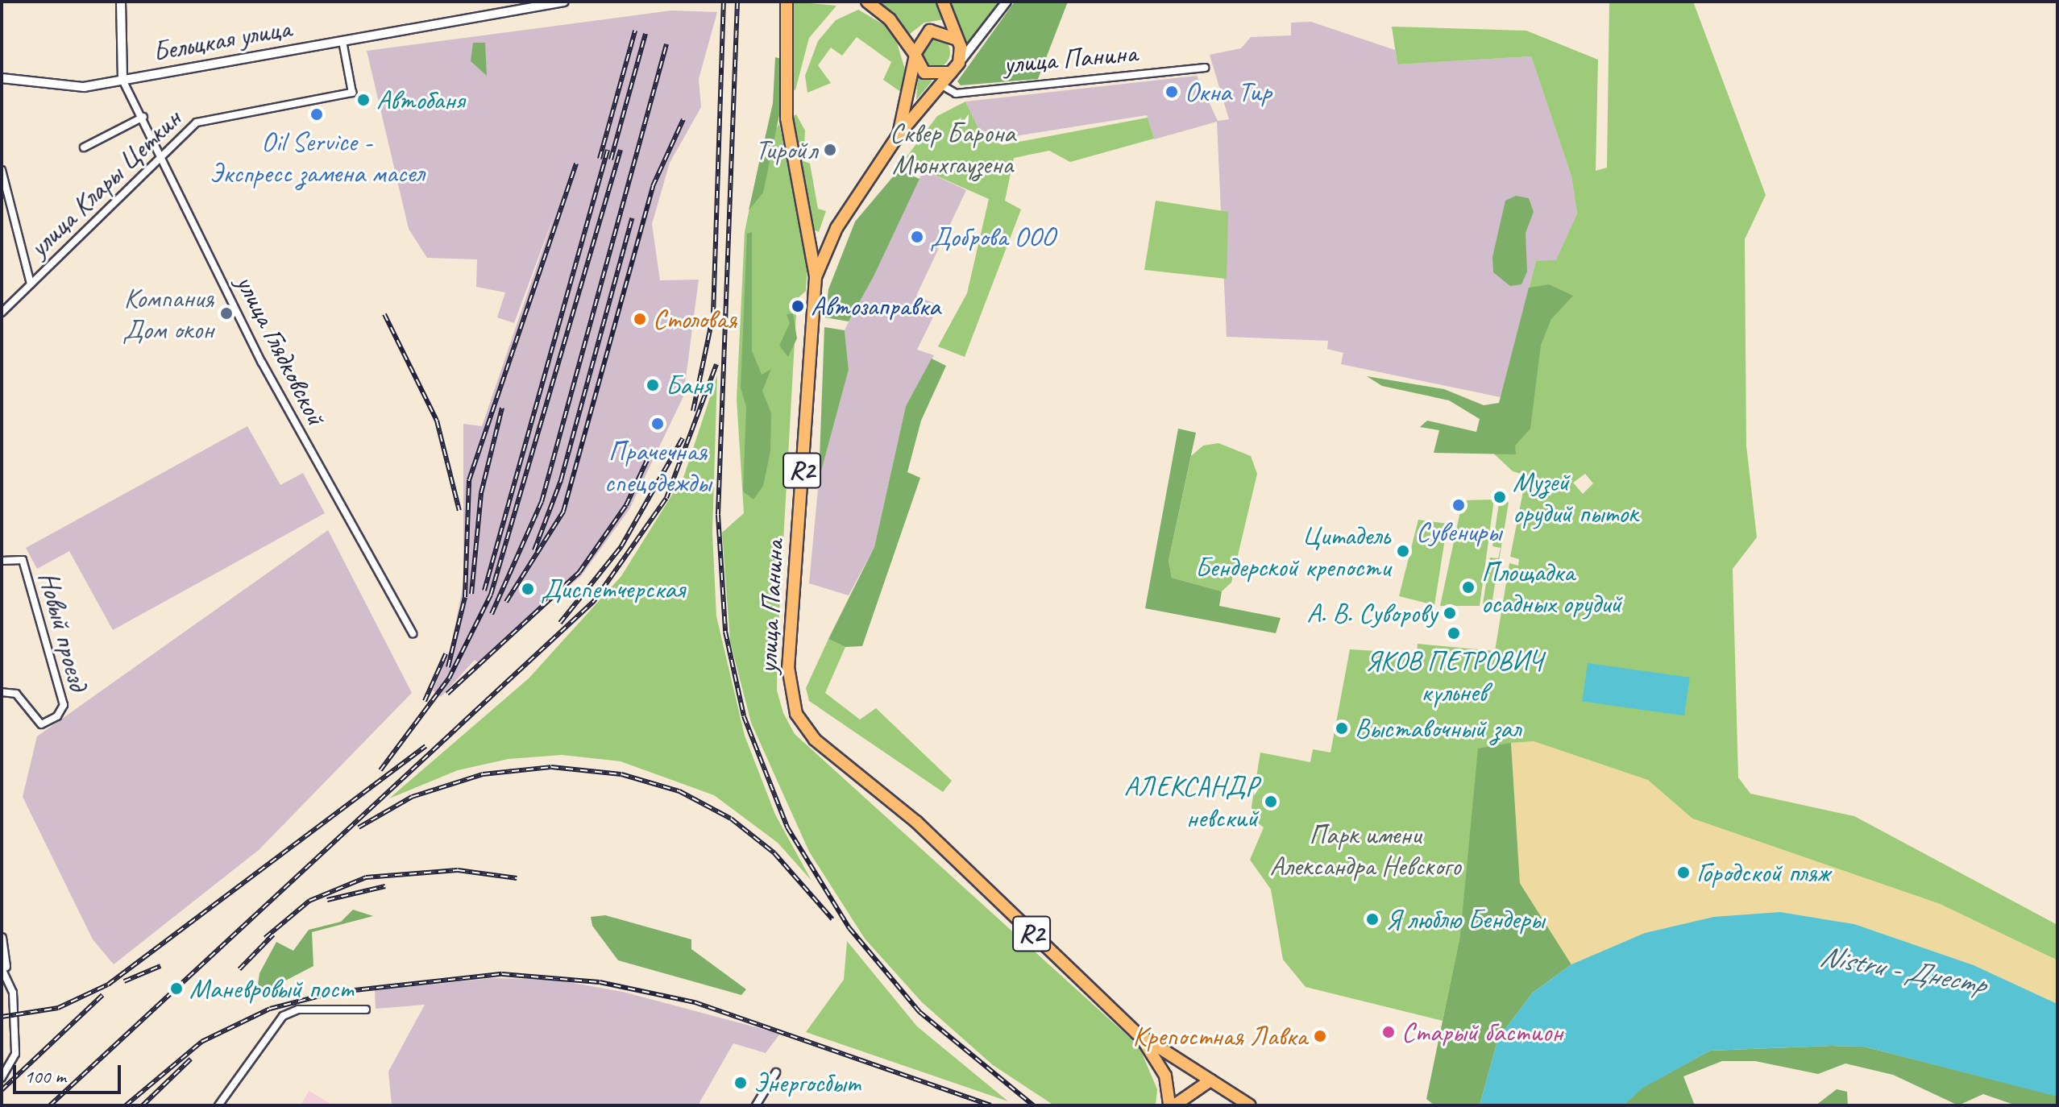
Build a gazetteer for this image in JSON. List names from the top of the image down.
{
  "streets": {
    "main road": ["улица Панина", "R2"],
    "street": [
      "Бельцкая улица",
      "улица Клары Цеткин",
      "улица Глядковской",
      "Новый проезд"
    ]
  },
  "crossings": [
    ["Бельцкая улица", "улица Клары Цеткин"],
    ["Бельцкая улица", "улица Глядковской"],
    ["улица Панина", "R2"],
    ["улица Клары Цеткин", "улица Глядковской"]
  ],
  "water": ["Nistru - Днестр"],
  "parks": ["Сквер Барона Мюнхгаузена", "Парк имени Александра Невского"],
  "places": [
    "Окна Тир",
    "Автобаня",
    "Oil Service - Экспресс замена масел",
    "Тиройл",
    "Доброва ООО",
    "Автозаправка",
    "Компания Дом окон",
    "Столовая",
    "Баня",
    "Прачечная спецодежды",
    "Музей орудий пыток",
    "Сувениры",
    "Цитадель Бендерской крепости",
    "Площадка осадных орудий",
    "Диспетчерская",
    "А. В. Суворову",
    "ЯКОВ ПЕТРОВИЧ күльнев",
    "Выставочный зал",
    "АЛЕКСАНДР невский",
    "Городской пляж",
    "Я люблю Бендеры",
    "Маневровый пост",
    "Старый бастион",
    "Крепостная Лавка",
    "Энергосбыт"
  ],
  "scale_bar": "100 m"
}
